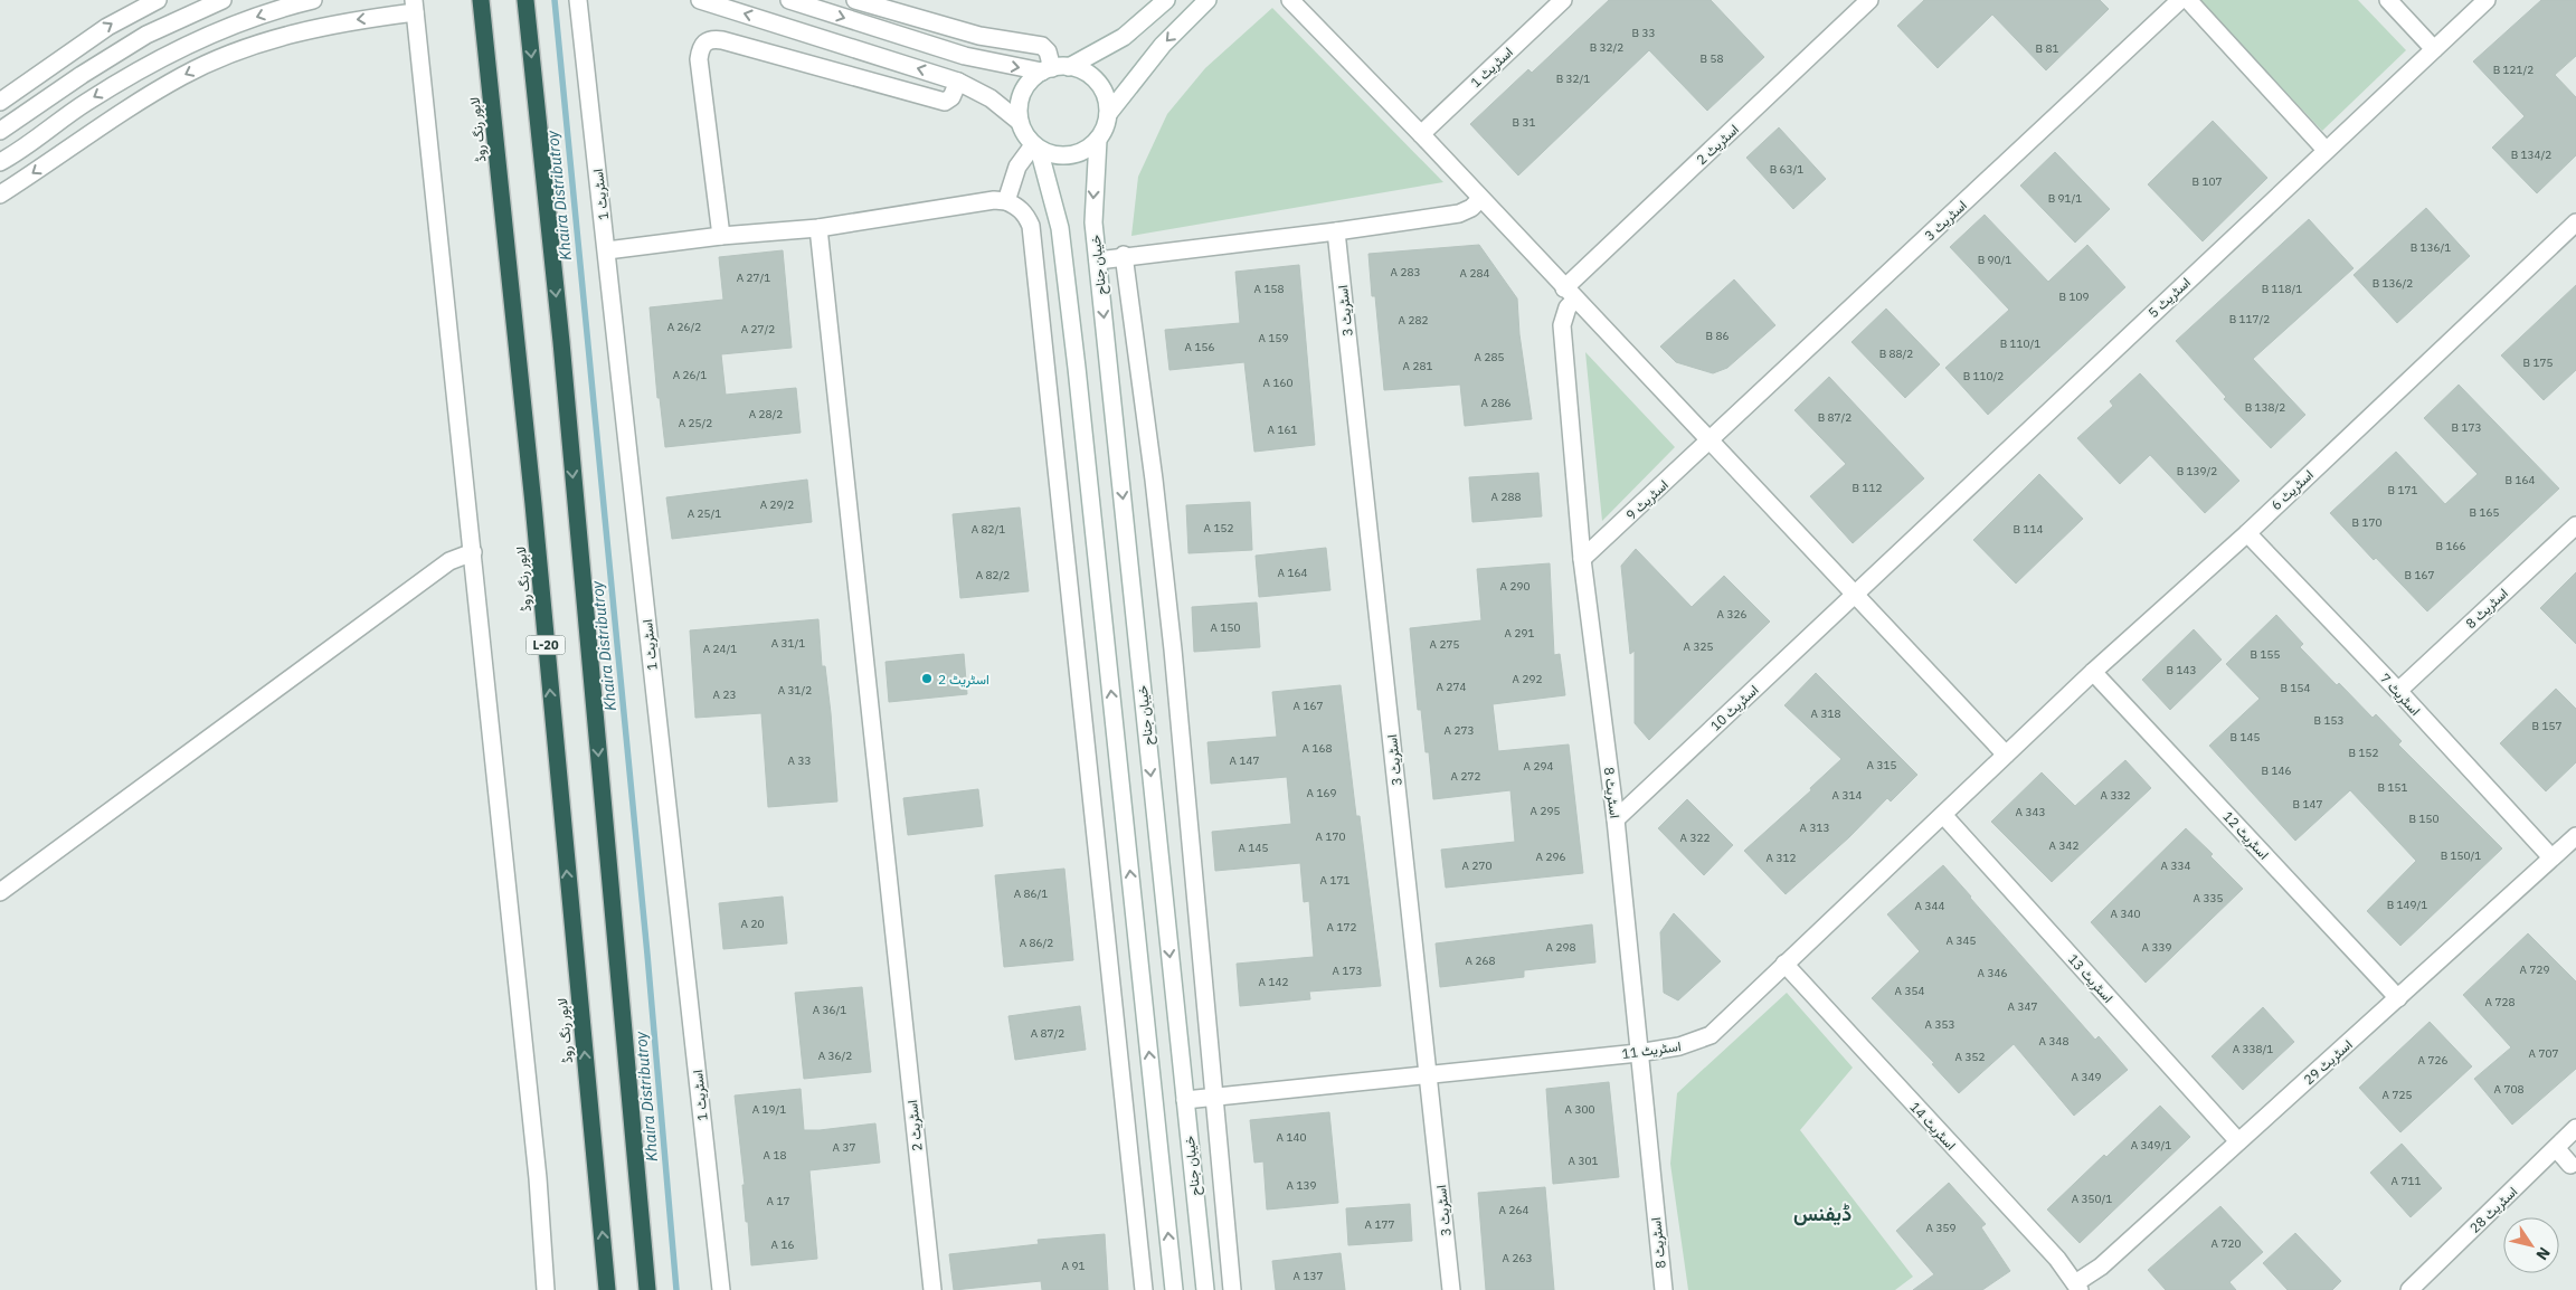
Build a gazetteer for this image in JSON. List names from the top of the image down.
{
  "streets": {
    "highway": ["لاہور رنگ روڈ", "L-20"],
    "street": [
      "اسٹریٹ 1",
      "اسٹریٹ 2",
      "اسٹریٹ 3",
      "خیبان جناح",
      "اسٹریٹ 5",
      "اسٹریٹ 6",
      "اسٹریٹ 9",
      "اسٹریٹ 8",
      "اسٹریٹ 7",
      "اسٹریٹ 10",
      "اسٹریٹ 12",
      "اسٹریٹ 13",
      "اسٹریٹ 11",
      "اسٹریٹ 29",
      "اسٹریٹ 14",
      "اسٹریٹ 28"
    ]
  },
  "crossings": [
    ["اسٹریٹ 2", "اسٹریٹ 8"],
    ["اسٹریٹ 3", "اسٹریٹ 9"],
    ["اسٹریٹ 3", "اسٹریٹ 11"],
    ["خیبان جناح", "اسٹریٹ 11"],
    ["اسٹریٹ 5", "اسٹریٹ 10"],
    ["اسٹریٹ 6", "اسٹریٹ 7"],
    ["اسٹریٹ 6", "اسٹریٹ 12"],
    ["اسٹریٹ 6", "اسٹریٹ 11"],
    ["اسٹریٹ 9", "اسٹریٹ 8"],
    ["اسٹریٹ 8", "اسٹریٹ 7"],
    ["اسٹریٹ 8", "اسٹریٹ 10"],
    ["اسٹریٹ 8", "اسٹریٹ 11"],
    ["اسٹریٹ 7", "اسٹریٹ 29"],
    ["اسٹریٹ 12", "اسٹریٹ 29"],
    ["اسٹریٹ 13", "اسٹریٹ 11"],
    ["اسٹریٹ 13", "اسٹریٹ 29"],
    ["اسٹریٹ 11", "اسٹریٹ 14"],
    ["اسٹریٹ 29", "اسٹریٹ 14"]
  ],
  "districts": ["ڈیفنس"],
  "water": ["Khaira Distributroy"],
  "places": ["اسٹریٹ 2"],
  "house_numbers": [
    "B 33",
    "B 32/2",
    "B 81",
    "B 58",
    "B 121/2",
    "B 32/1",
    "B 31",
    "B 134/2",
    "B 63/1",
    "B 107",
    "B 91/1",
    "B 136/1",
    "B 90/1",
    "A 283",
    "A 284",
    "A 27/1",
    "B 136/2",
    "A 158",
    "B 118/1",
    "B 109",
    "B 117/2",
    "A 282",
    "A 26/2",
    "A 27/2",
    "B 86",
    "A 159",
    "B 110/1",
    "A 156",
    "B 88/2",
    "A 285",
    "B 175",
    "A 281",
    "A 26/1",
    "B 110/2",
    "A 160",
    "A 286",
    "B 138/2",
    "A 28/2",
    "B 87/2",
    "A 25/2",
    "B 173",
    "A 161",
    "B 139/2",
    "B 164",
    "B 112",
    "B 171",
    "A 288",
    "A 29/2",
    "B 165",
    "A 25/1",
    "B 170",
    "A 152",
    "A 82/1",
    "B 114",
    "B 166",
    "A 164",
    "A 82/2",
    "B 167",
    "A 290",
    "A 326",
    "A 150",
    "A 291",
    "A 31/1",
    "A 275",
    "A 325",
    "A 24/1",
    "B 155",
    "B 143",
    "A 292",
    "A 274",
    "B 154",
    "A 31/2",
    "A 23",
    "A 167",
    "A 318",
    "B 153",
    "B 157",
    "A 273",
    "B 145",
    "A 168",
    "B 152",
    "A 33",
    "A 147",
    "A 315",
    "A 294",
    "B 146",
    "A 272",
    "B 151",
    "A 169",
    "A 314",
    "A 332",
    "B 147",
    "A 295",
    "A 343",
    "B 150",
    "A 313",
    "A 170",
    "A 322",
    "A 342",
    "A 145",
    "B 150/1",
    "A 296",
    "A 312",
    "A 270",
    "A 334",
    "A 171",
    "A 86/1",
    "A 335",
    "B 149/1",
    "A 344",
    "A 340",
    "A 20",
    "A 172",
    "A 345",
    "A 86/2",
    "A 298",
    "A 339",
    "A 268",
    "A 729",
    "A 173",
    "A 346",
    "A 142",
    "A 354",
    "A 728",
    "A 347",
    "A 36/1",
    "A 353",
    "A 87/2",
    "A 348",
    "A 338/1",
    "A 707",
    "A 36/2",
    "A 352",
    "A 726",
    "A 349",
    "A 708",
    "A 725",
    "A 19/1",
    "A 300",
    "A 140",
    "A 349/1",
    "A 37",
    "A 18",
    "A 301",
    "A 711",
    "A 139",
    "A 350/1",
    "A 17",
    "A 264",
    "A 177",
    "A 359",
    "A 720",
    "A 16",
    "A 263",
    "A 91",
    "A 137"
  ],
  "north": "bottom right"
}
